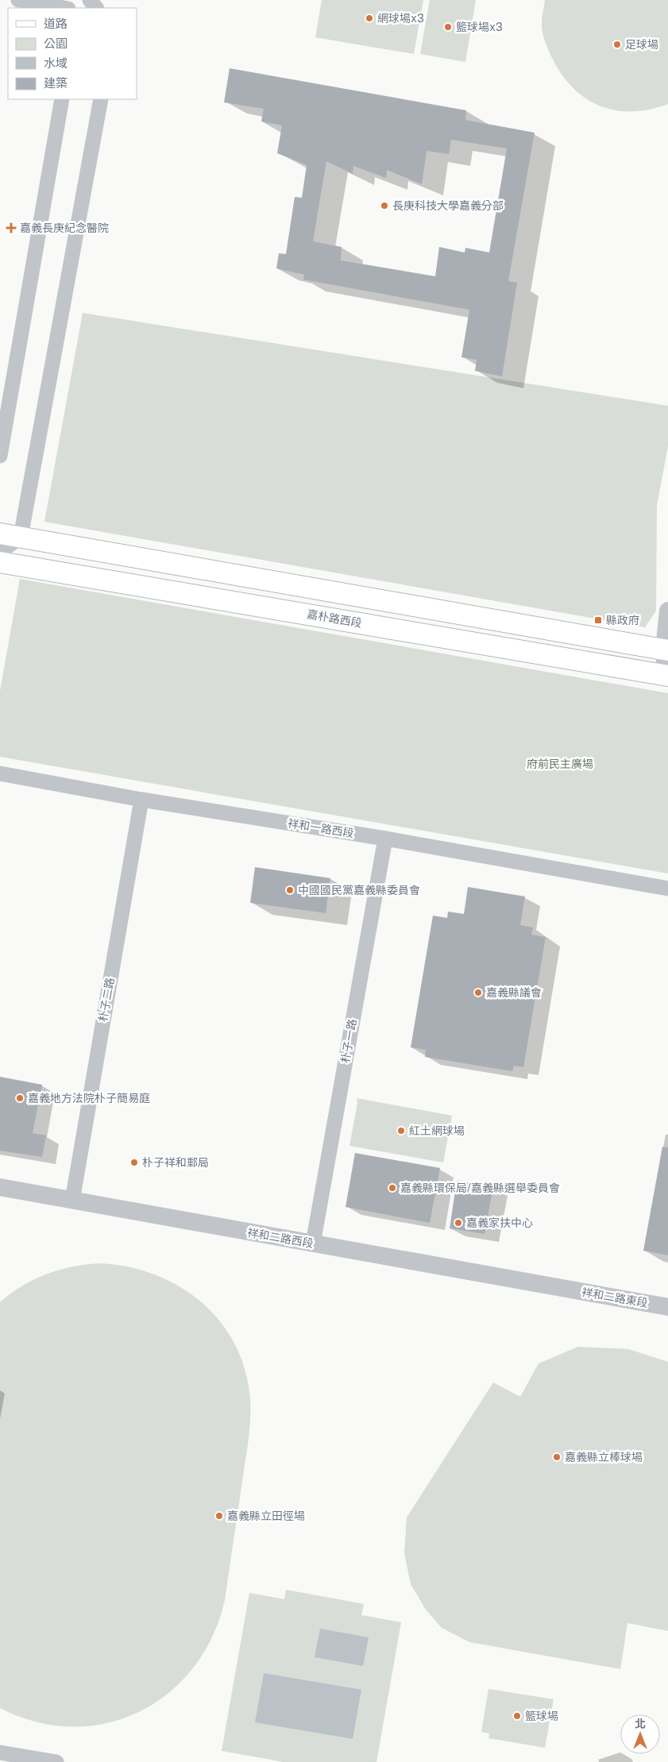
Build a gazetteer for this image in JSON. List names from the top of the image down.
{
  "streets": {
    "main road": ["嘉朴路西段"],
    "street": [
      "祥和一路西段",
      "朴子二路",
      "朴子一路",
      "祥和二路西段",
      "祥和二路東段"
    ]
  },
  "crossings": [
    ["祥和一路西段", "朴子二路"],
    ["祥和一路西段", "朴子一路"],
    ["朴子二路", "祥和二路西段"],
    ["朴子一路", "祥和二路西段"],
    ["祥和二路西段", "祥和二路東段"]
  ],
  "parks": ["府前民主廣場"],
  "places": {
    "other": [
      "網球場x3",
      "籃球場x3",
      "足球場",
      "長庚科技大學嘉義分部",
      "中國國民黨嘉義縣委員會",
      "嘉義縣議會",
      "嘉義地方法院朴子簡易庭",
      "紅土網球場",
      "朴子祥和郵局",
      "嘉義縣環保局/嘉義縣選舉委員會",
      "嘉義家扶中心",
      "嘉義縣立棒球場",
      "嘉義縣立田徑場",
      "籃球場"
    ],
    "health": ["嘉義長庚紀念醫院"],
    "transit": ["縣政府"]
  },
  "legend": [
    "道路",
    "公園",
    "水域",
    "建築"
  ],
  "north": "top"
}
